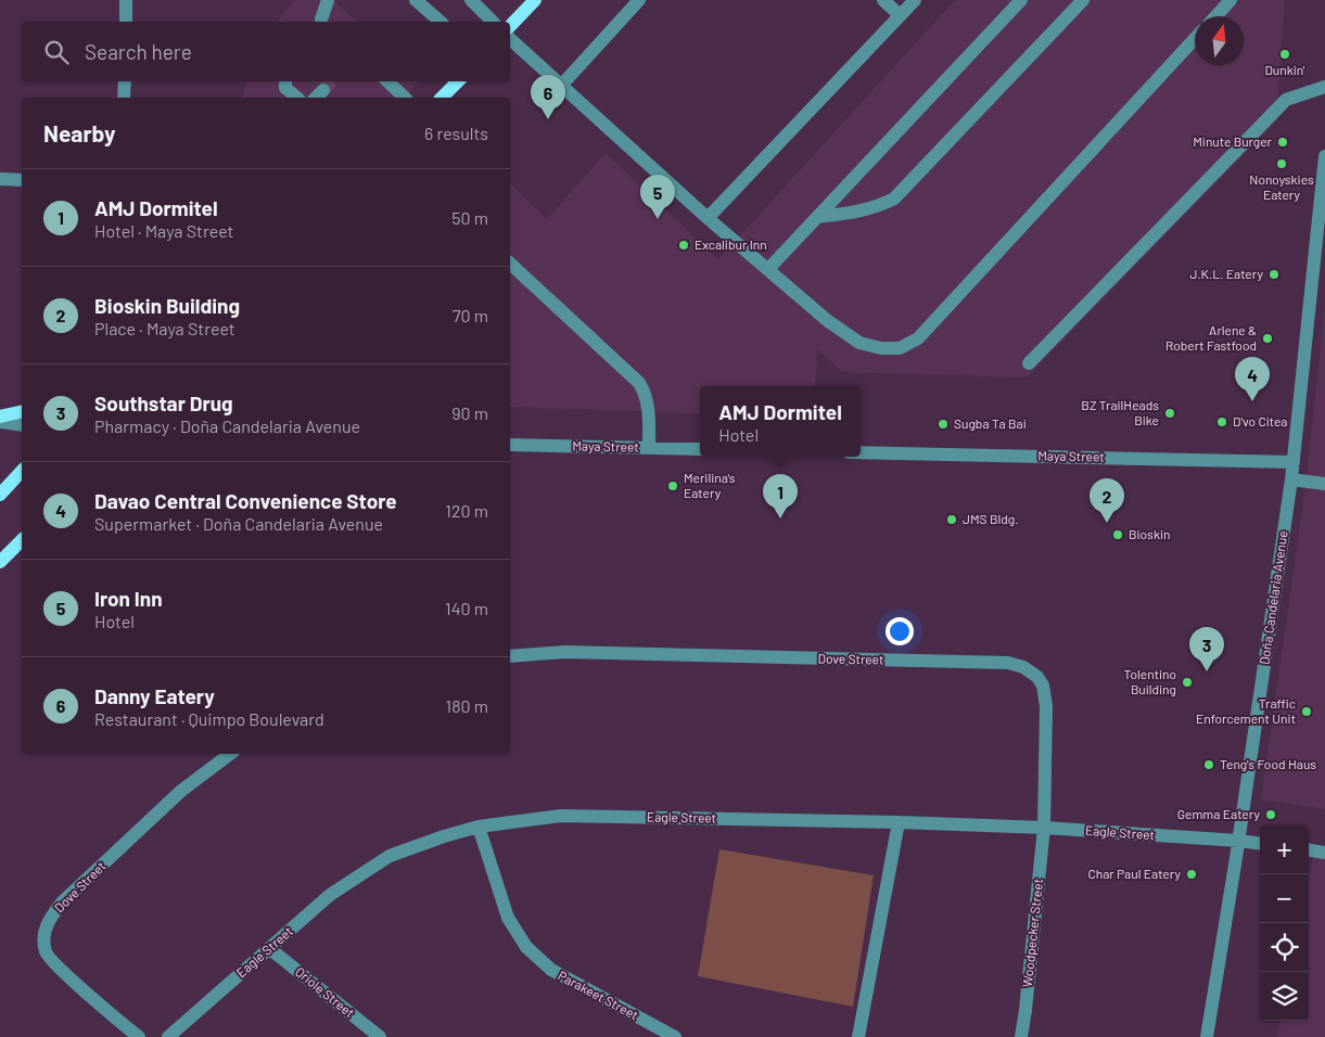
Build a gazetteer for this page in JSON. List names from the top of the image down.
{
  "streets": {
    "street": [
      "Maya Street",
      "Doña Candelaria Avenue",
      "Dove Street",
      "Eagle Street",
      "Woodpecker Street",
      "Oriole Street",
      "Parakeet Street"
    ]
  },
  "crossings": [
    ["Maya Street", "Doña Candelaria Avenue"],
    ["Doña Candelaria Avenue", "Eagle Street"],
    ["Dove Street", "Eagle Street"],
    ["Dove Street", "Woodpecker Street"],
    ["Eagle Street", "Woodpecker Street"],
    ["Eagle Street", "Oriole Street"],
    ["Eagle Street", "Parakeet Street"]
  ],
  "places": [
    "Dunkin'",
    "Minute Burger",
    "Nonoyskies Eatery",
    "Excalibur Inn",
    "J.K.L. Eatery",
    "Arlene & Robert Fastfood",
    "BZ TrailHeads Bike",
    "D'vo Citea",
    "Sugba Ta Bai",
    "Merilina's Eatery",
    "JMS Bldg.",
    "Bioskin",
    "Tolentino Building",
    "Traffic Enforcement Unit",
    "Teng's Food Haus",
    "Gemma Eatery",
    "Char Paul Eatery"
  ],
  "north": "top",
  "page": {
    "search": "Search here",
    "pins": [
      "6",
      "5",
      "4",
      "1",
      "2",
      "3"
    ],
    "heading": ["Nearby", "6 results"],
    "list": [
      {
        "mark": "1",
        "name": "AMJ Dormitel",
        "note": "Hotel · Maya Street",
        "value": "50 m"
      },
      {
        "mark": "2",
        "name": "Bioskin Building",
        "note": "Place · Maya Street",
        "value": "70 m"
      },
      {
        "mark": "3",
        "name": "Southstar Drug",
        "note": "Pharmacy · Doña Candelaria Avenue",
        "value": "90 m"
      },
      {
        "mark": "4",
        "name": "Davao Central Convenience Store",
        "note": "Supermarket · Doña Candelaria Avenue",
        "value": "120 m"
      },
      {
        "mark": "5",
        "name": "Iron Inn",
        "note": "Hotel",
        "value": "140 m"
      },
      {
        "mark": "6",
        "name": "Danny Eatery",
        "note": "Restaurant · Quimpo Boulevard",
        "value": "180 m"
      }
    ],
    "popup": ["AMJ Dormitel", "Hotel"],
    "map_buttons": ["+", "−"]
  }
}
